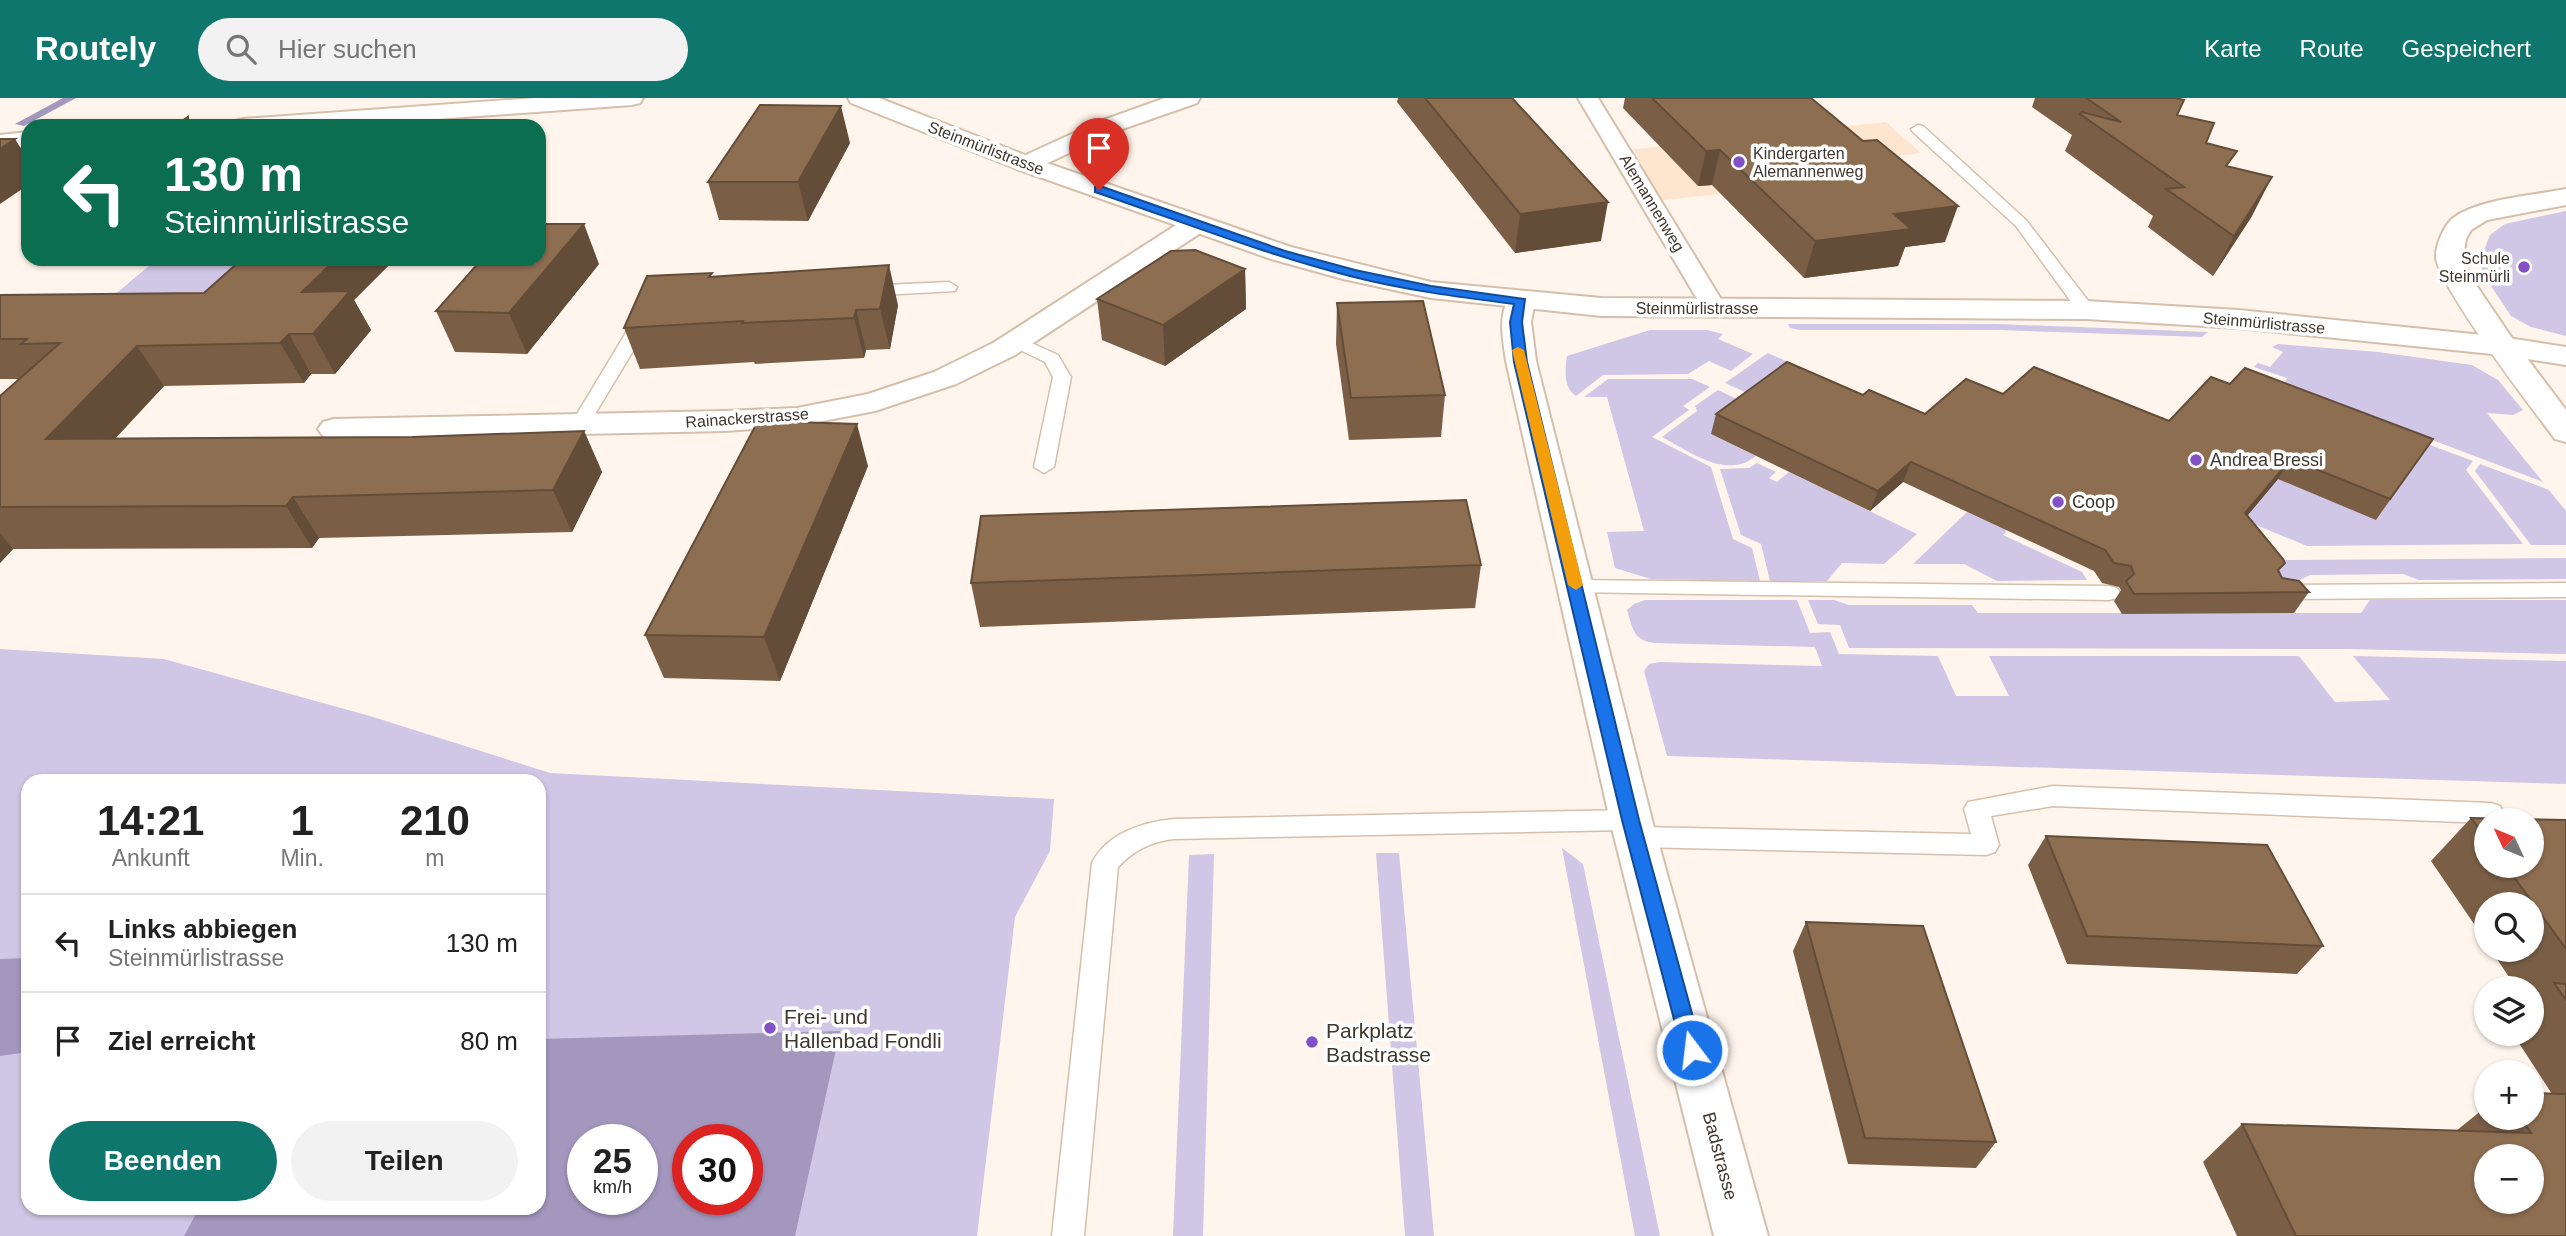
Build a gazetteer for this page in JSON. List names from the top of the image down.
{
  "streets": {
    "street": [
      "Steinmürlistrasse",
      "Alemannenweg",
      "Rainackerstrasse",
      "Badstrasse"
    ]
  },
  "crossings": [
    ["Steinmürlistrasse", "Alemannenweg"],
    ["Steinmürlistrasse", "Rainackerstrasse"],
    ["Steinmürlistrasse", "Badstrasse"]
  ],
  "places": [
    "Kindergarten Alemannenweg",
    "Schule Steinmürli",
    "Andrea Bressi",
    "Coop",
    "Frei- und Hallenbad Fondli",
    "Parkplatz Badstrasse"
  ],
  "north": "top left",
  "page": {
    "header": "Routely",
    "search": "Hier suchen",
    "nav": ["Karte", "Route", "Gespeichert"],
    "turn": ["130 m", "Steinmürlistrasse"],
    "eta": [
      "14:21",
      "Ankunft",
      "1",
      "Min.",
      "210",
      "m"
    ],
    "map_buttons": ["+", "−"],
    "list": [
      {
        "name": "Links abbiegen",
        "note": "Steinmürlistrasse",
        "value": "130 m"
      },
      {
        "name": "Ziel erreicht",
        "value": "80 m"
      }
    ],
    "buttons": ["Beenden", "Teilen"],
    "speed": "25 km/h",
    "limit": "30"
  }
}
